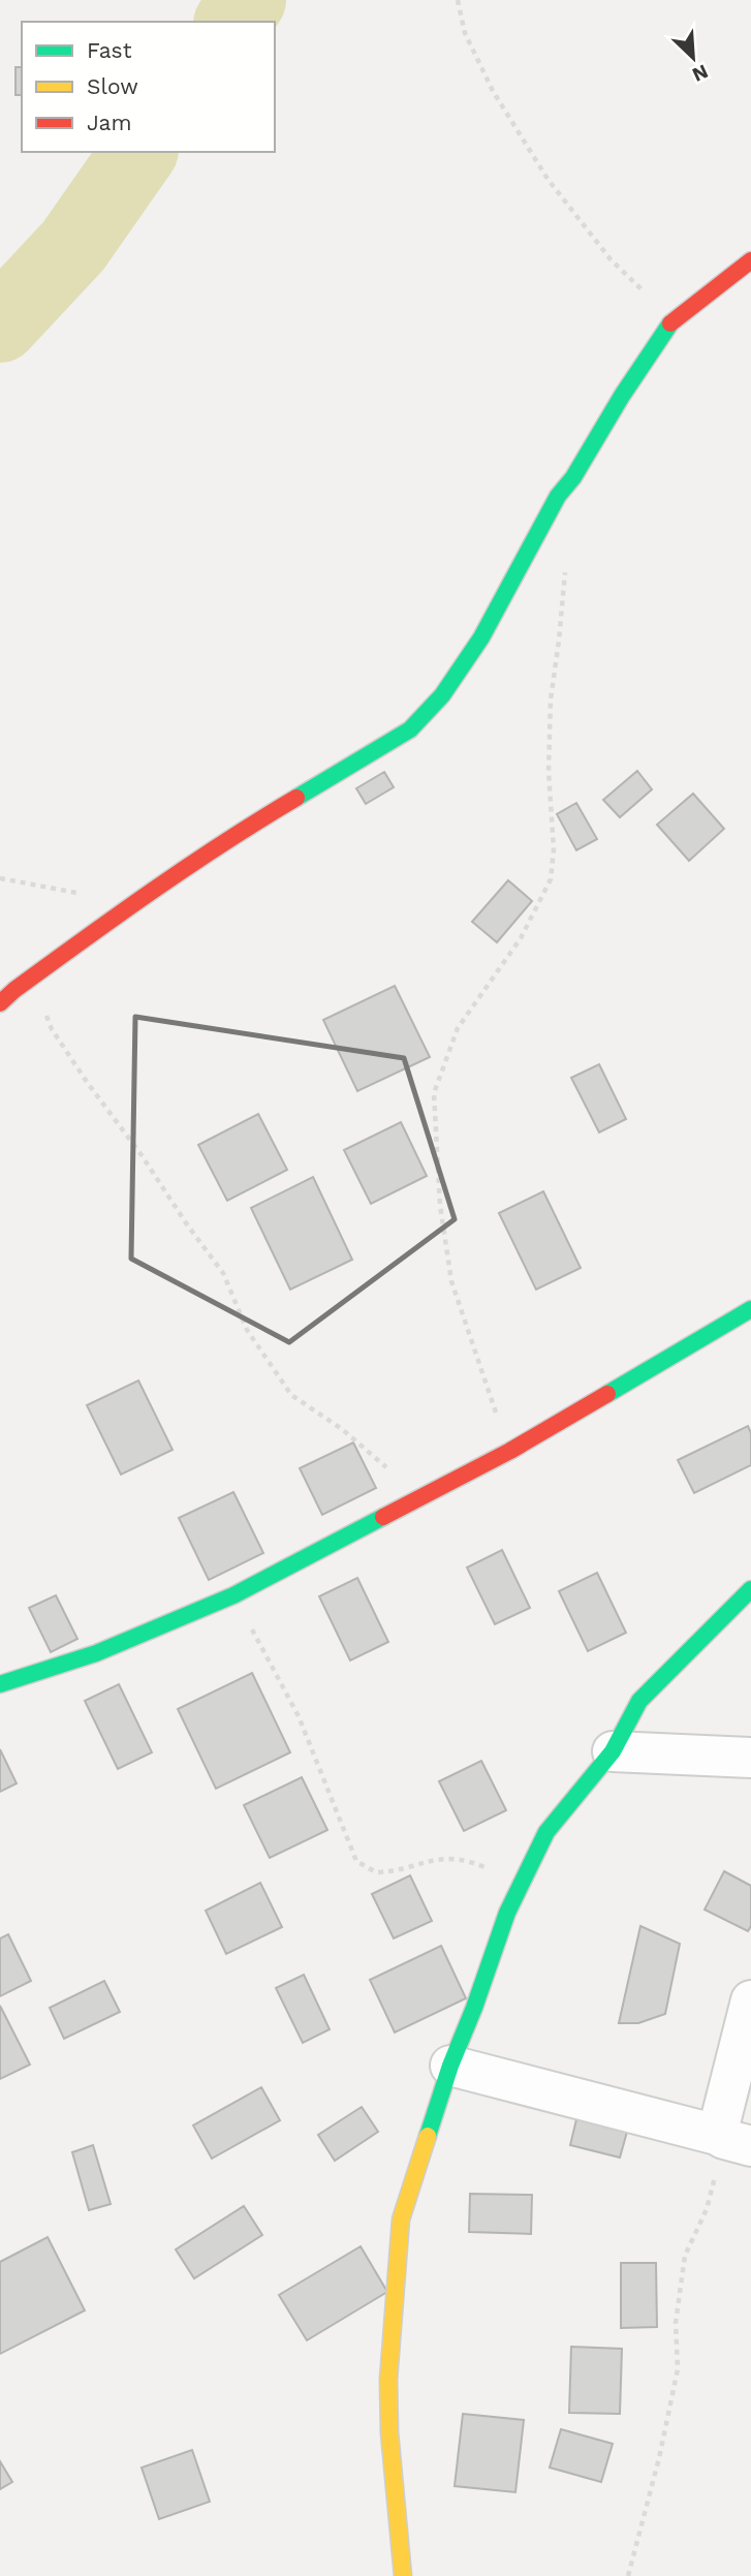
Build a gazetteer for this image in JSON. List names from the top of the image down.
{
  "legend": ["Fast", "Slow", "Jam"],
  "north": "bottom right"
}
